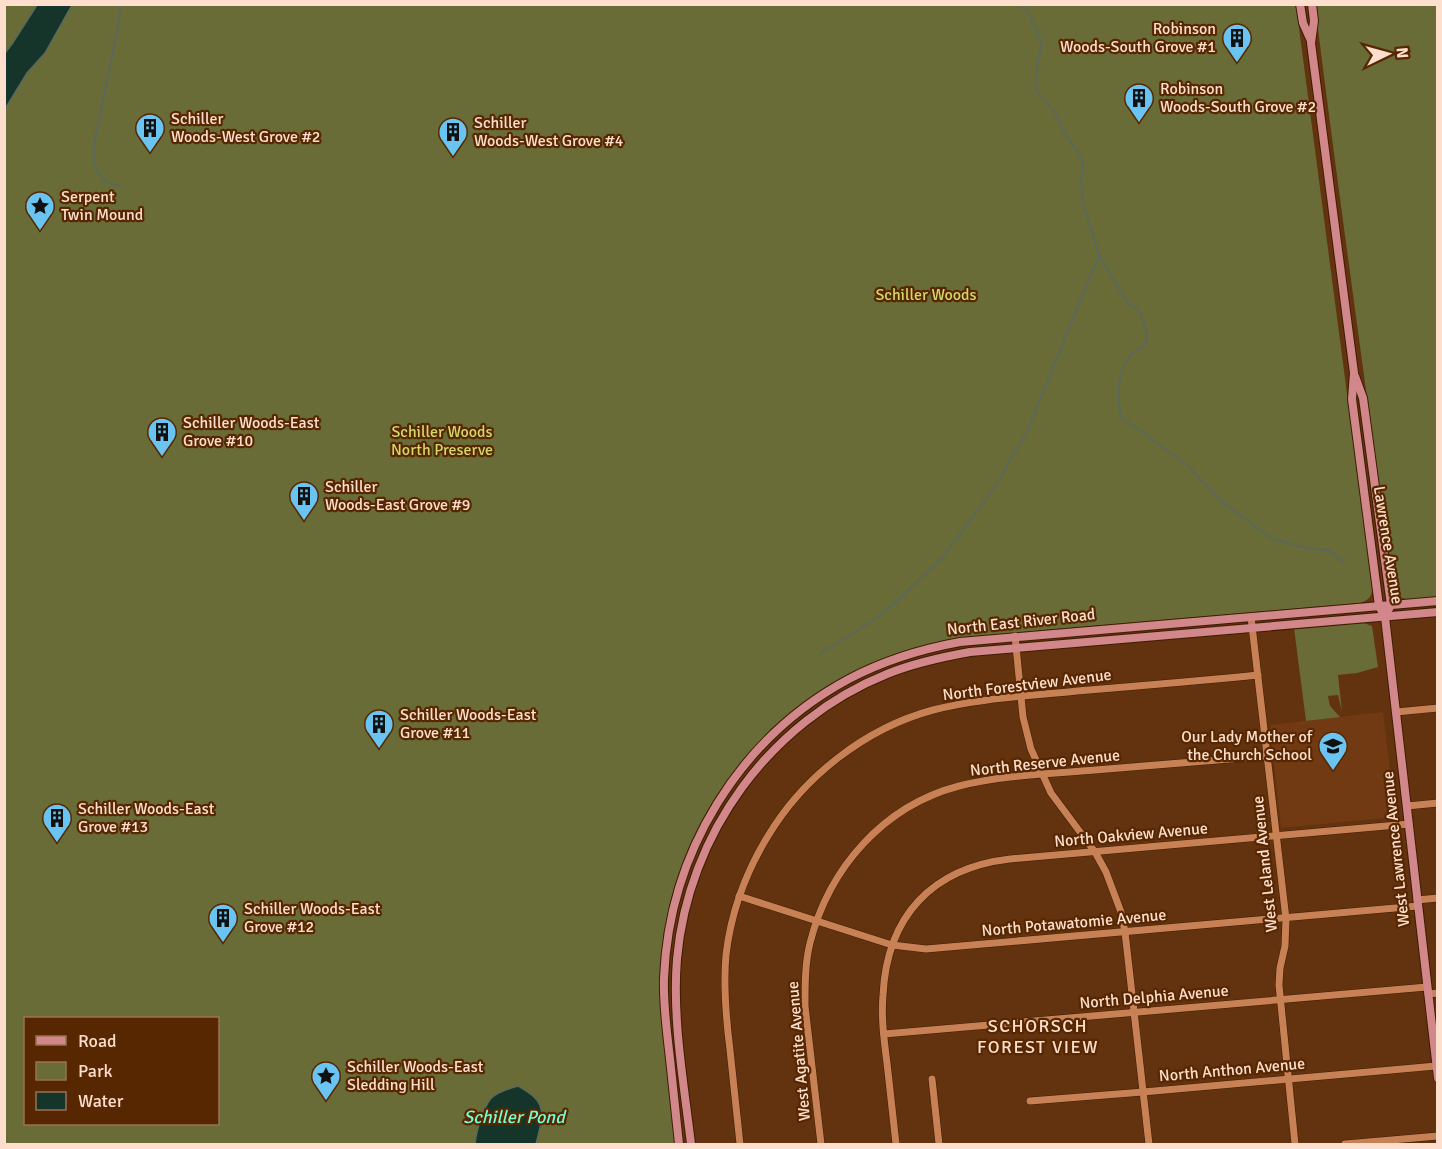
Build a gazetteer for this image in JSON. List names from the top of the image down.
{
  "streets": {
    "main road": ["Lawrence Avenue", "North East River Road", "West Lawrence Avenue"],
    "street": [
      "North Forestview Avenue",
      "North Reserve Avenue",
      "North Oakview Avenue",
      "West Leland Avenue",
      "North Potawatomie Avenue",
      "North Delphia Avenue",
      "West Agatite Avenue",
      "North Anthon Avenue"
    ]
  },
  "crossings": [
    ["Lawrence Avenue", "North East River Road"],
    ["Lawrence Avenue", "West Lawrence Avenue"],
    ["North East River Road", "West Lawrence Avenue"],
    ["North East River Road", "West Leland Avenue"],
    ["North Forestview Avenue", "West Leland Avenue"],
    ["North Forestview Avenue", "North Potawatomie Avenue"],
    ["North Reserve Avenue", "West Leland Avenue"],
    ["North Reserve Avenue", "North Potawatomie Avenue"],
    ["North Reserve Avenue", "West Agatite Avenue"],
    ["North Oakview Avenue", "West Lawrence Avenue"],
    ["North Oakview Avenue", "West Leland Avenue"],
    ["North Oakview Avenue", "North Potawatomie Avenue"],
    ["North Oakview Avenue", "North Delphia Avenue"],
    ["West Lawrence Avenue", "North Potawatomie Avenue"],
    ["West Lawrence Avenue", "North Delphia Avenue"],
    ["West Lawrence Avenue", "North Anthon Avenue"],
    ["West Leland Avenue", "North Potawatomie Avenue"],
    ["West Leland Avenue", "North Delphia Avenue"],
    ["West Leland Avenue", "North Anthon Avenue"],
    ["North Potawatomie Avenue", "West Agatite Avenue"]
  ],
  "districts": ["SCHORSCH FOREST VIEW"],
  "water": ["Schiller Pond"],
  "parks": ["Schiller Woods", "Schiller Woods North Preserve"],
  "places": {
    "building": [
      "Robinson Woods-South Grove #1",
      "Robinson Woods-South Grove #2",
      "Schiller Woods-West Grove #2",
      "Schiller Woods-West Grove #4",
      "Schiller Woods-East Grove #10",
      "Schiller Woods-East Grove #9",
      "Schiller Woods-East Grove #11",
      "Schiller Woods-East Grove #13",
      "Schiller Woods-East Grove #12"
    ],
    "place": ["Serpent Twin Mound", "Schiller Woods-East Sledding Hill"],
    "school or university": ["Our Lady Mother of the Church School"]
  },
  "legend": ["Road", "Park", "Water"],
  "north": "right"
}
